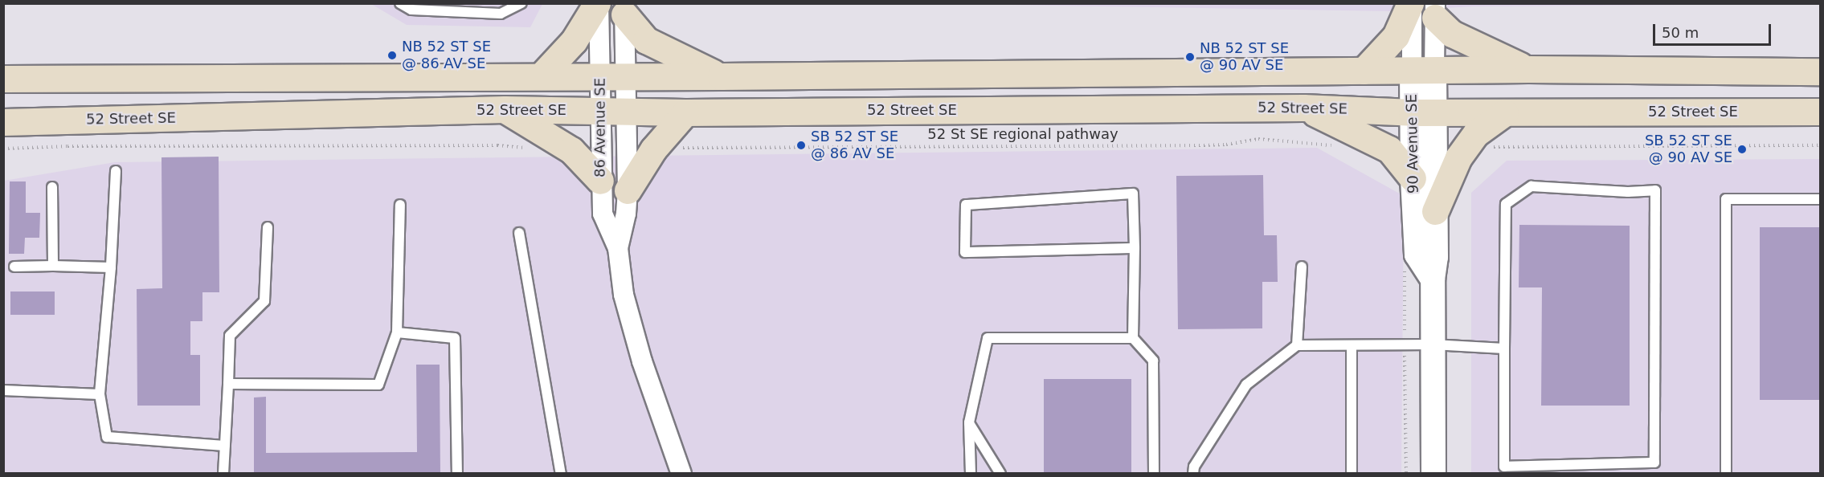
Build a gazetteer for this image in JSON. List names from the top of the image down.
{
  "streets": {
    "main road": ["52 Street SE"],
    "street": ["86 Avenue SE", "90 Avenue SE"],
    "path": ["52 St SE regional pathway"]
  },
  "crossings": [
    ["52 Street SE", "86 Avenue SE"],
    ["52 Street SE", "90 Avenue SE"]
  ],
  "places": [
    "NB 52 ST SE @ 86 AV SE",
    "NB 52 ST SE @ 90 AV SE",
    "SB 52 ST SE @ 86 AV SE",
    "SB 52 ST SE @ 90 AV SE"
  ],
  "scale_bar": "50 m"
}
